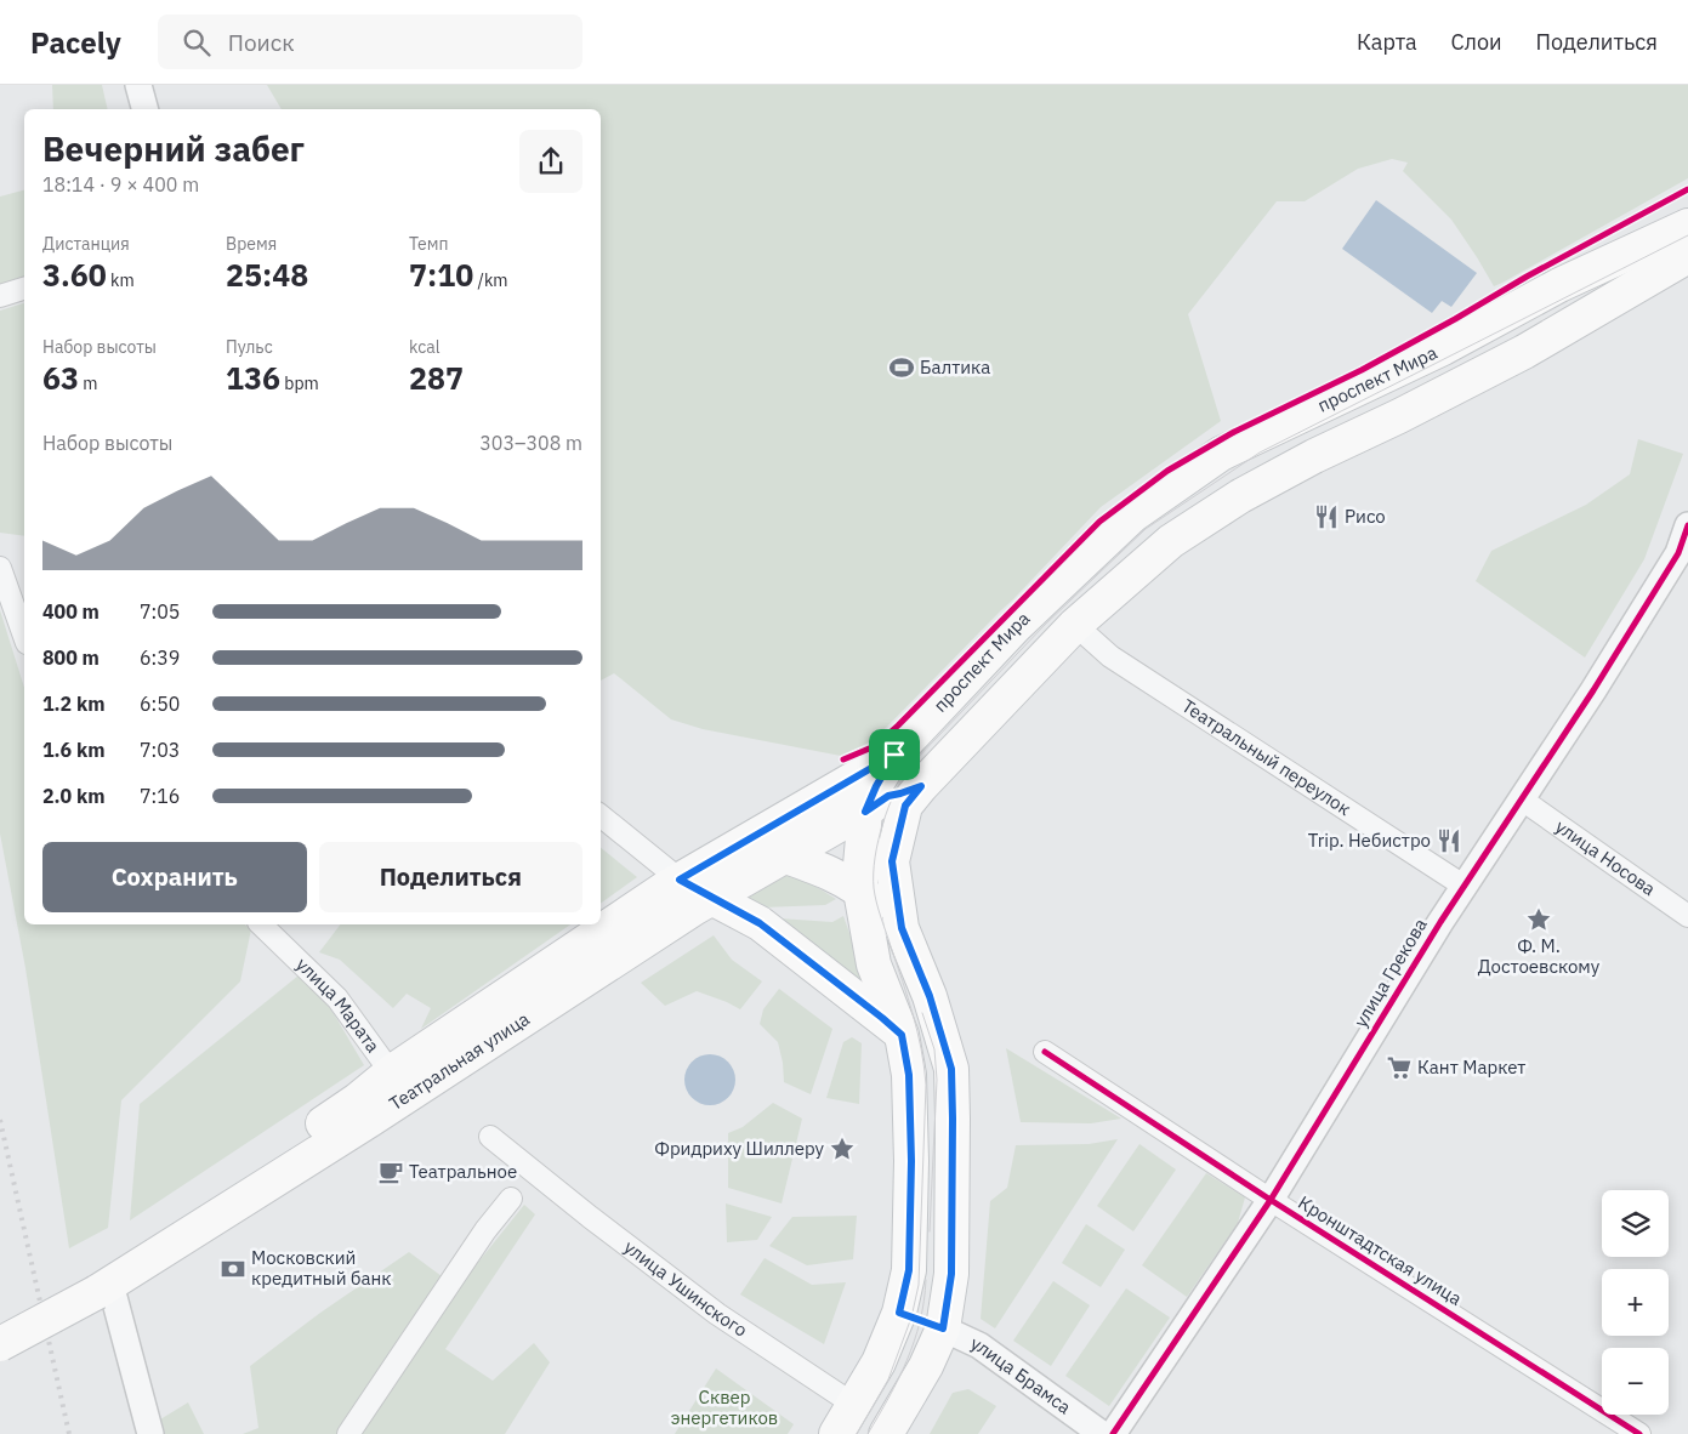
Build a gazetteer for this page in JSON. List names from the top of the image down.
{
  "streets": {
    "main road": [
      "проспект Мира",
      "Театральная улица",
      "улица Ушинского",
      "улица Брамса"
    ],
    "street": [
      "Театральный переулок",
      "улица Носова",
      "улица Грекова",
      "улица Марата",
      "Кронштадтская улица"
    ]
  },
  "crossings": [
    ["проспект Мира", "Театральная улица"],
    ["проспект Мира", "улица Ушинского"],
    ["проспект Мира", "улица Брамса"],
    ["Театральный переулок", "улица Грекова"],
    ["улица Носова", "улица Грекова"],
    ["улица Грекова", "Кронштадтская улица"],
    ["улица Марата", "Театральная улица"]
  ],
  "parks": ["Сквер энергетиков"],
  "places": {
    "sports": ["Балтика"],
    "restaurant": ["Рисо", "Trip. Небистро"],
    "place": ["Ф. М. Достоевскому", "Фридриху Шиллеру"],
    "supermarket": ["Кант Маркет"],
    "cafe": ["Театральное"],
    "bank": ["Московский кредитный банк"]
  },
  "page": {
    "header": "Pacely",
    "search": "Поиск",
    "nav": ["Карта", "Слои", "Поделиться"],
    "heading": ["Вечерний забег", "18:14 · 9 × 400 m"],
    "stats": [
      ["Дистанция", "3.60 km"],
      ["Время", "25:48"],
      ["Темп", "7:10 /km"],
      ["Набор высоты", "63 m"],
      ["Пульс", "136 bpm"],
      ["kcal", "287"]
    ],
    "chart": ["Набор высоты", "303–308 m"],
    "list": [
      {
        "name": "400 m",
        "note": "7:05"
      },
      {
        "name": "800 m",
        "note": "6:39"
      },
      {
        "name": "1.2 km",
        "note": "6:50"
      },
      {
        "name": "1.6 km",
        "note": "7:03"
      },
      {
        "name": "2.0 km",
        "note": "7:16"
      }
    ],
    "buttons": ["Сохранить", "Поделиться"],
    "map_buttons": ["+", "−"]
  }
}
